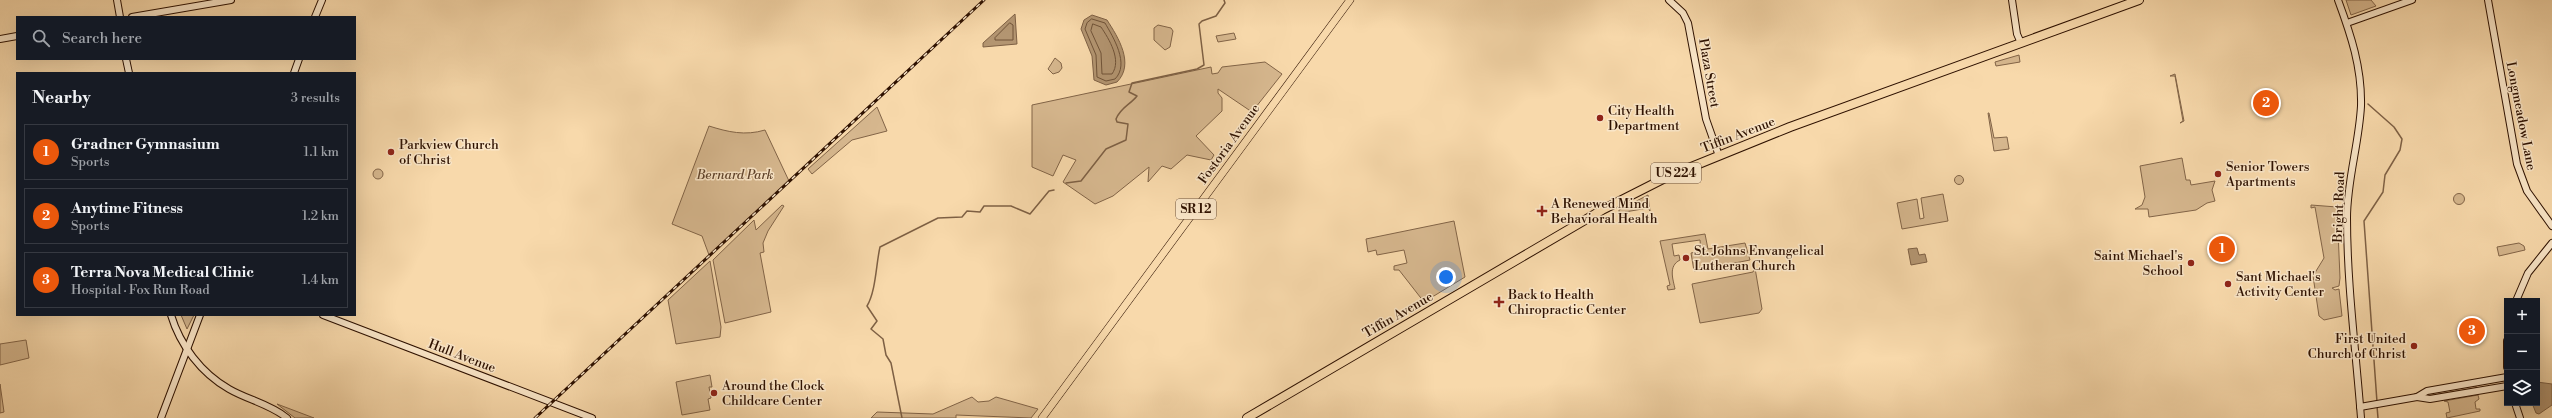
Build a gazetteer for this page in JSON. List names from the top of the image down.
{
  "streets": {
    "highway": ["Tiffin Avenue", "US 224"],
    "main road": ["Fostoria Avenue", "SR 12"],
    "street": [
      "Plaza Street",
      "Longmeadow Lane",
      "Bright Road",
      "Hull Avenue"
    ]
  },
  "crossings": [
    ["Plaza Street", "Tiffin Avenue"]
  ],
  "parks": ["Bernard Park"],
  "places": {
    "other": [
      "City Health Department",
      "Parkview Church of Christ",
      "Senior Towers Apartments",
      "St. Johns Envangelical Lutheran Church",
      "Saint Michael's School",
      "Sant Michael's Activity Center",
      "First United Church of Christ",
      "Around the Clock Childcare Center"
    ],
    "health": ["A Renewed Mind Behavioral Health", "Back to Health Chiropractic Center"]
  },
  "page": {
    "search": "Search here",
    "heading": ["Nearby", "3 results"],
    "pins": ["2", "1", "3"],
    "list": [
      {
        "mark": "1",
        "name": "Gradner Gymnasium",
        "note": "Sports",
        "value": "1.1 km"
      },
      {
        "mark": "2",
        "name": "Anytime Fitness",
        "note": "Sports",
        "value": "1.2 km"
      },
      {
        "mark": "3",
        "name": "Terra Nova Medical Clinic",
        "note": "Hospital · Fox Run Road",
        "value": "1.4 km"
      }
    ],
    "map_buttons": ["+", "−"]
  }
}
